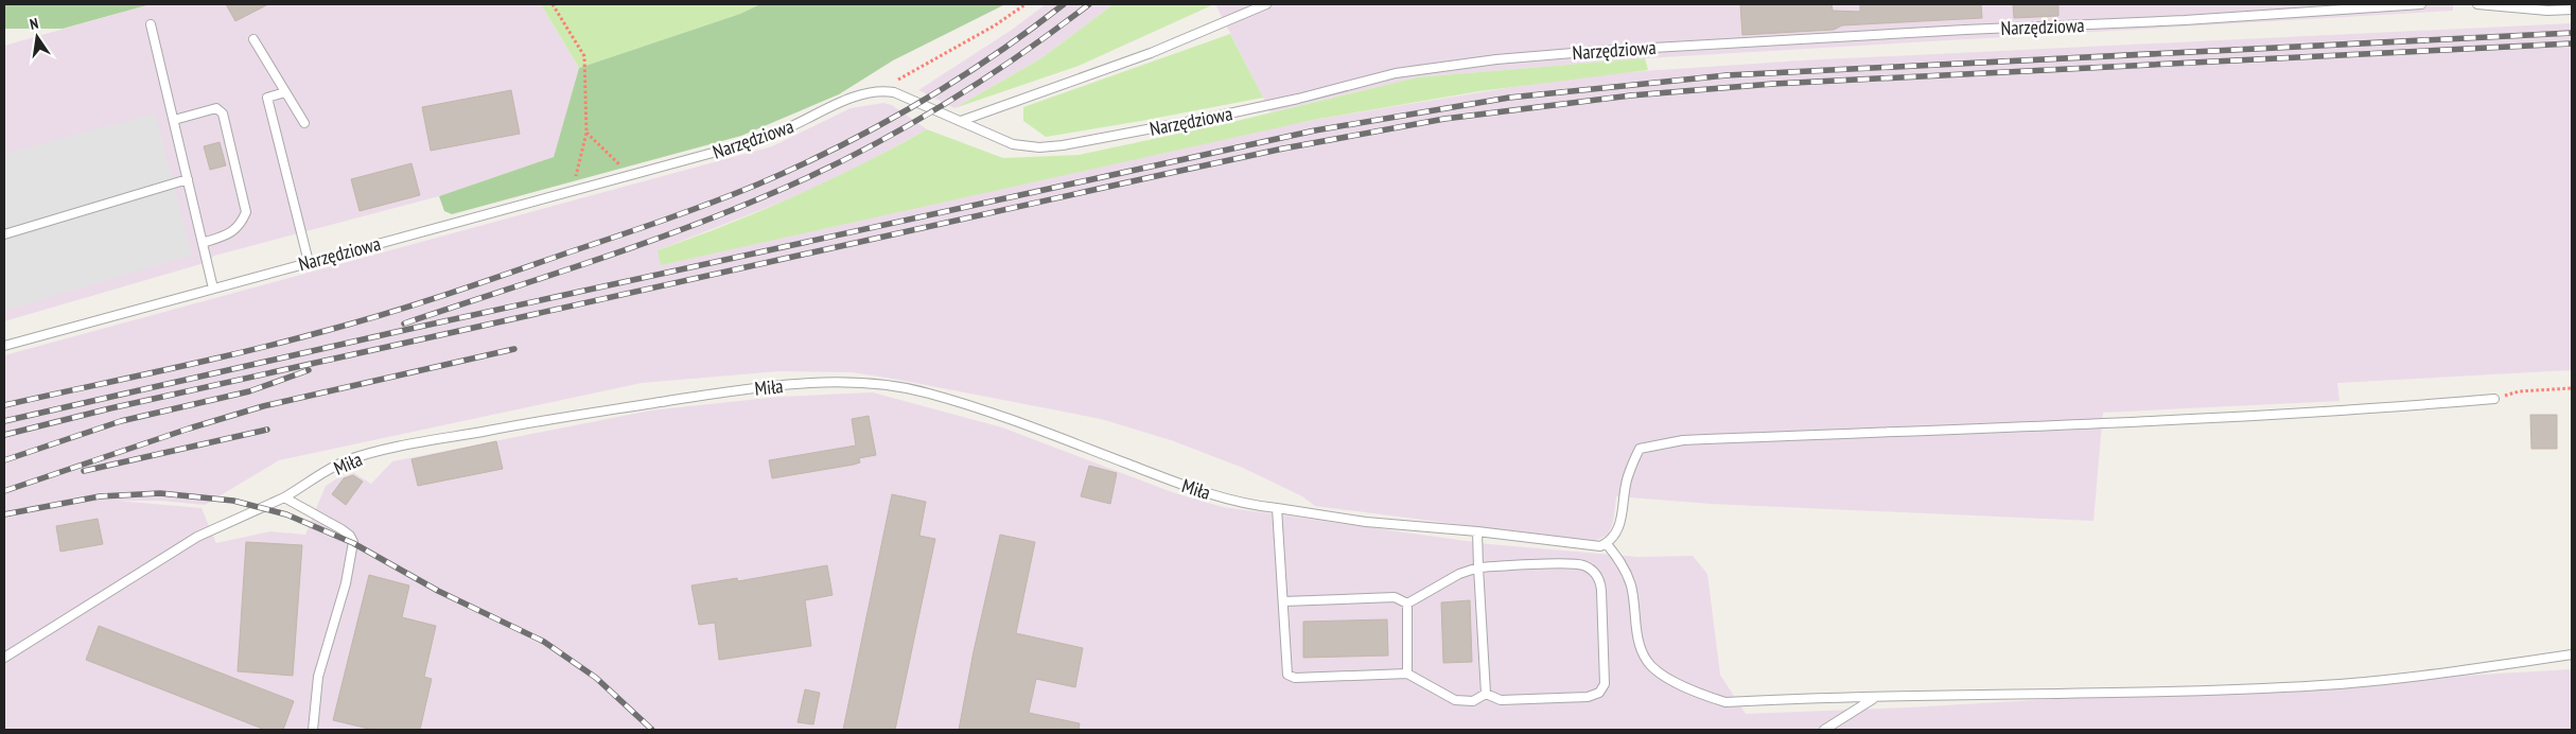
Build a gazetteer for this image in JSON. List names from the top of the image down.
{
  "streets": {
    "lane": ["Narzędziowa", "Miła"]
  },
  "north": "top"
}
